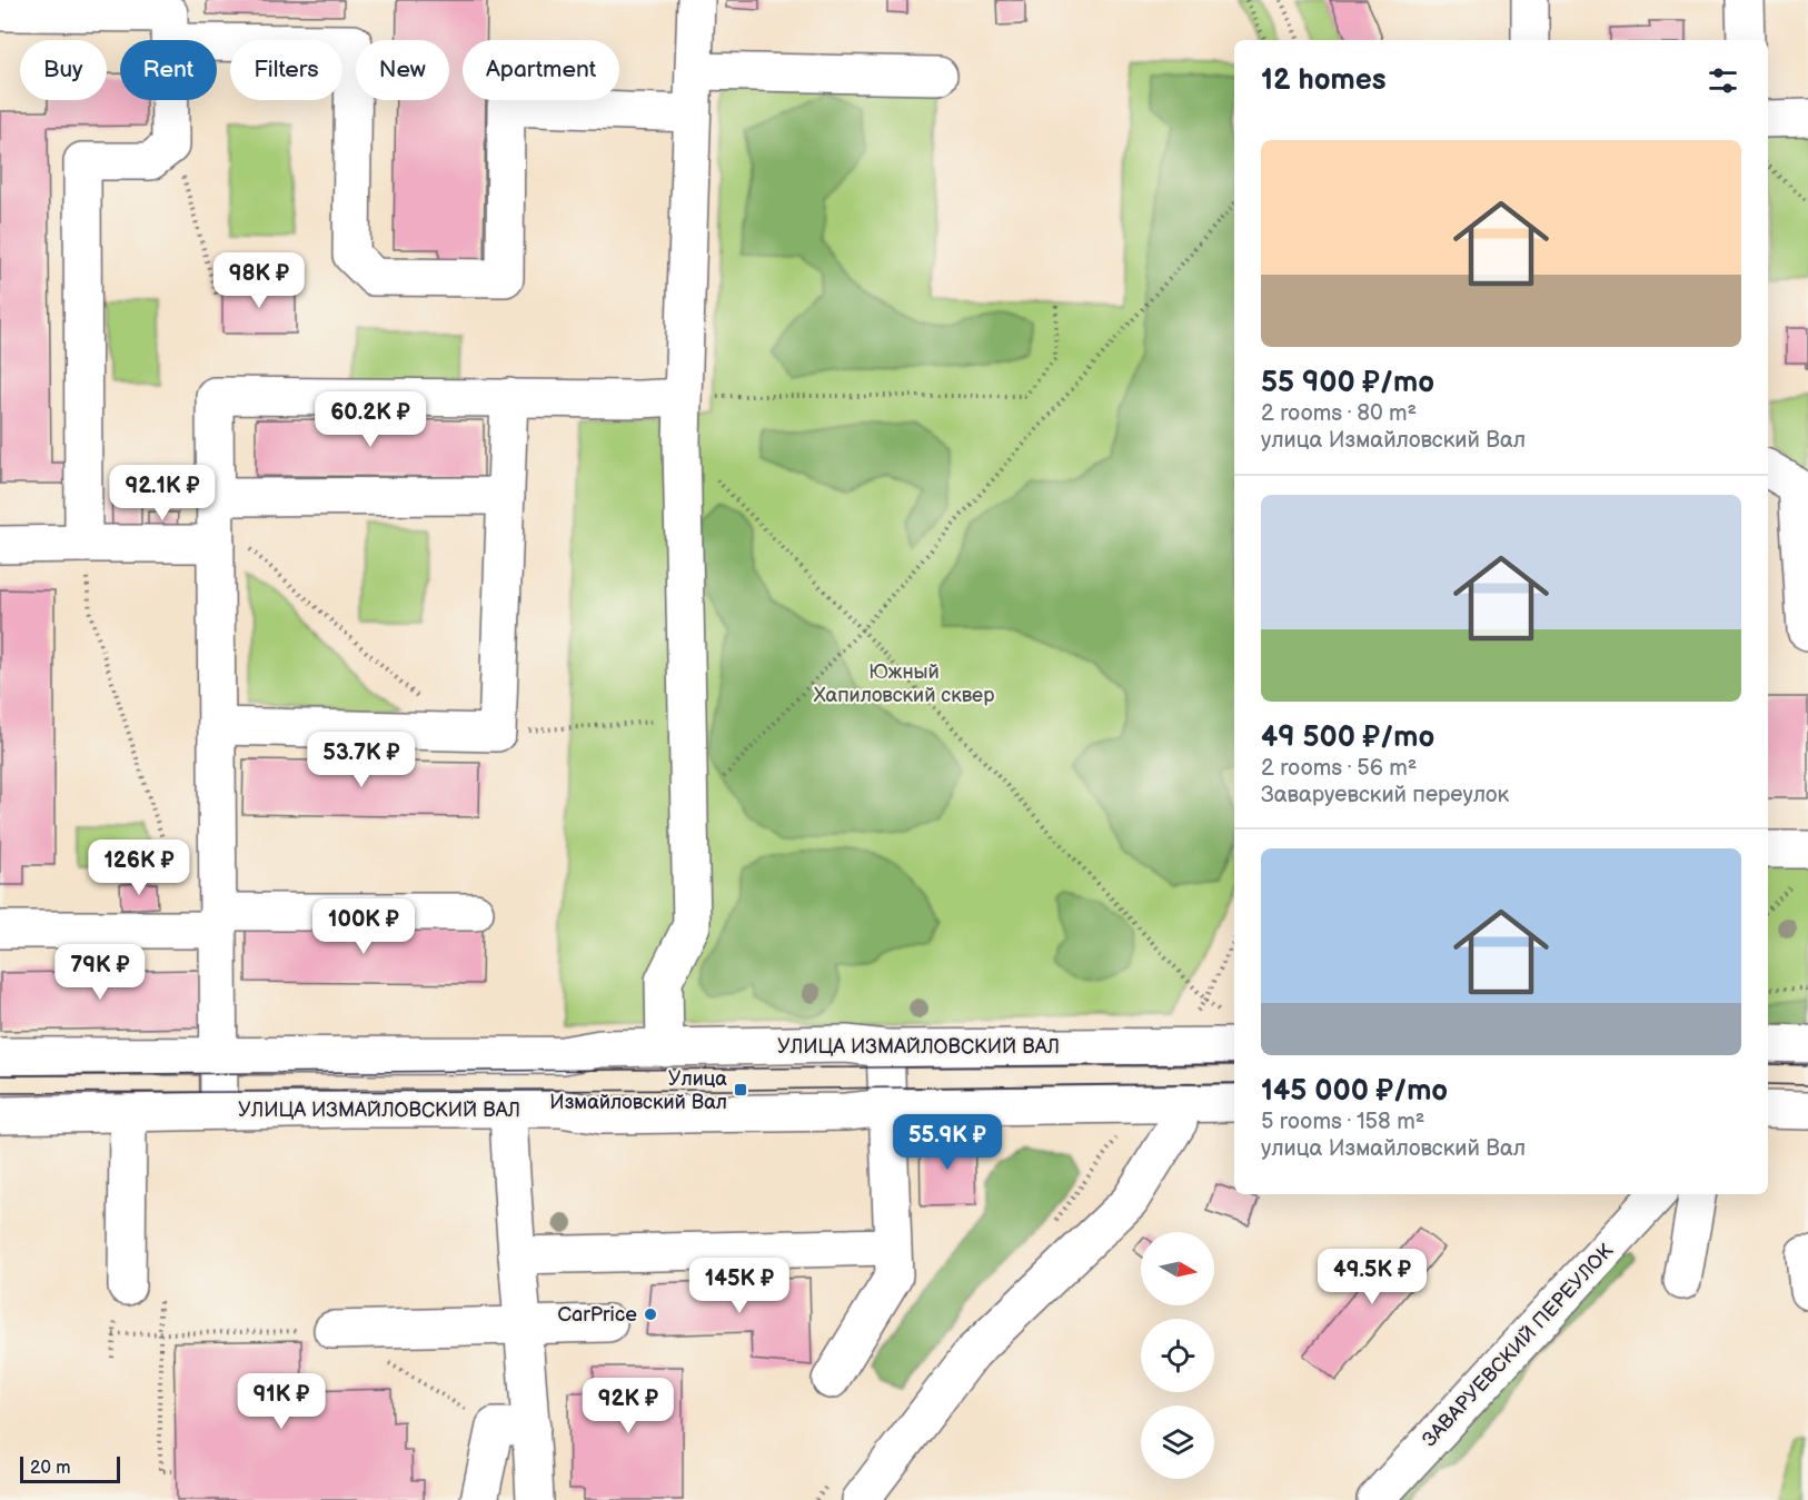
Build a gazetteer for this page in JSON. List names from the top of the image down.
{
  "streets": {
    "main road": ["УЛИЦА ИЗМАЙЛОВСКИЙ ВАЛ", "ЗАВАРУЕВСКИЙ ПЕРЕУЛОК"]
  },
  "parks": ["Южный Хапиловский сквер"],
  "places": {
    "transit": ["Улица Измайловский Вал"],
    "other": ["CarPrice"]
  },
  "scale_bar": "20 m",
  "north": "right",
  "page": {
    "chip": [
      "Buy",
      "Rent",
      "Filters",
      "New",
      "Apartment"
    ],
    "heading": "12 homes",
    "list": [
      {
        "name": "55 900 ₽/mo",
        "note": "2 rooms · 80 m² · улица Измайловский Вал"
      },
      {
        "name": "49 500 ₽/mo",
        "note": "2 rooms · 56 m² · Заваруевский переулок"
      },
      {
        "name": "145 000 ₽/mo",
        "note": "5 rooms · 158 m² · улица Измайловский Вал"
      }
    ],
    "price": [
      "98K ₽",
      "60.2K ₽",
      "92.1K ₽",
      "53.7K ₽",
      "126K ₽",
      "100K ₽",
      "79K ₽",
      "55.9K ₽",
      "49.5K ₽",
      "145K ₽",
      "91K ₽",
      "92K ₽"
    ],
    "scale": "20 m"
  }
}
